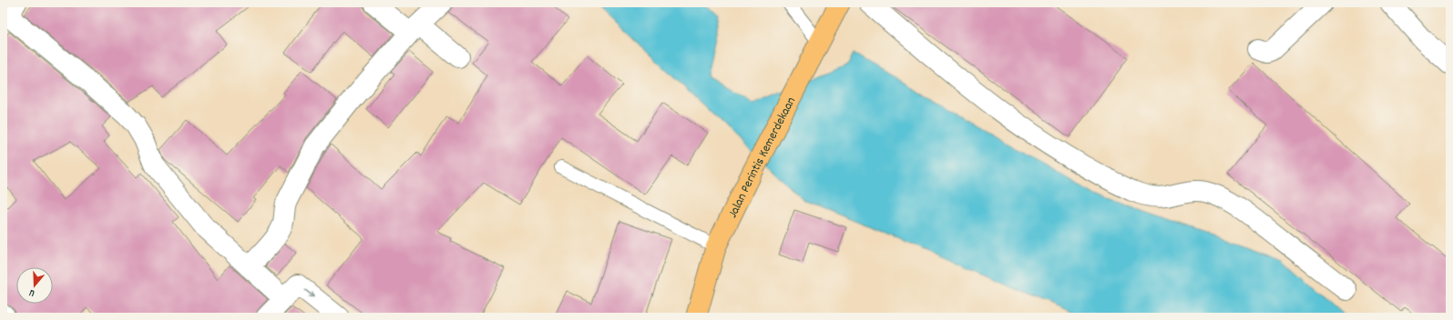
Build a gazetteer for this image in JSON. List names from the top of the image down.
{
  "streets": {
    "highway": ["Jalan Perintis Kemerdekaan"]
  },
  "north": "bottom"
}
